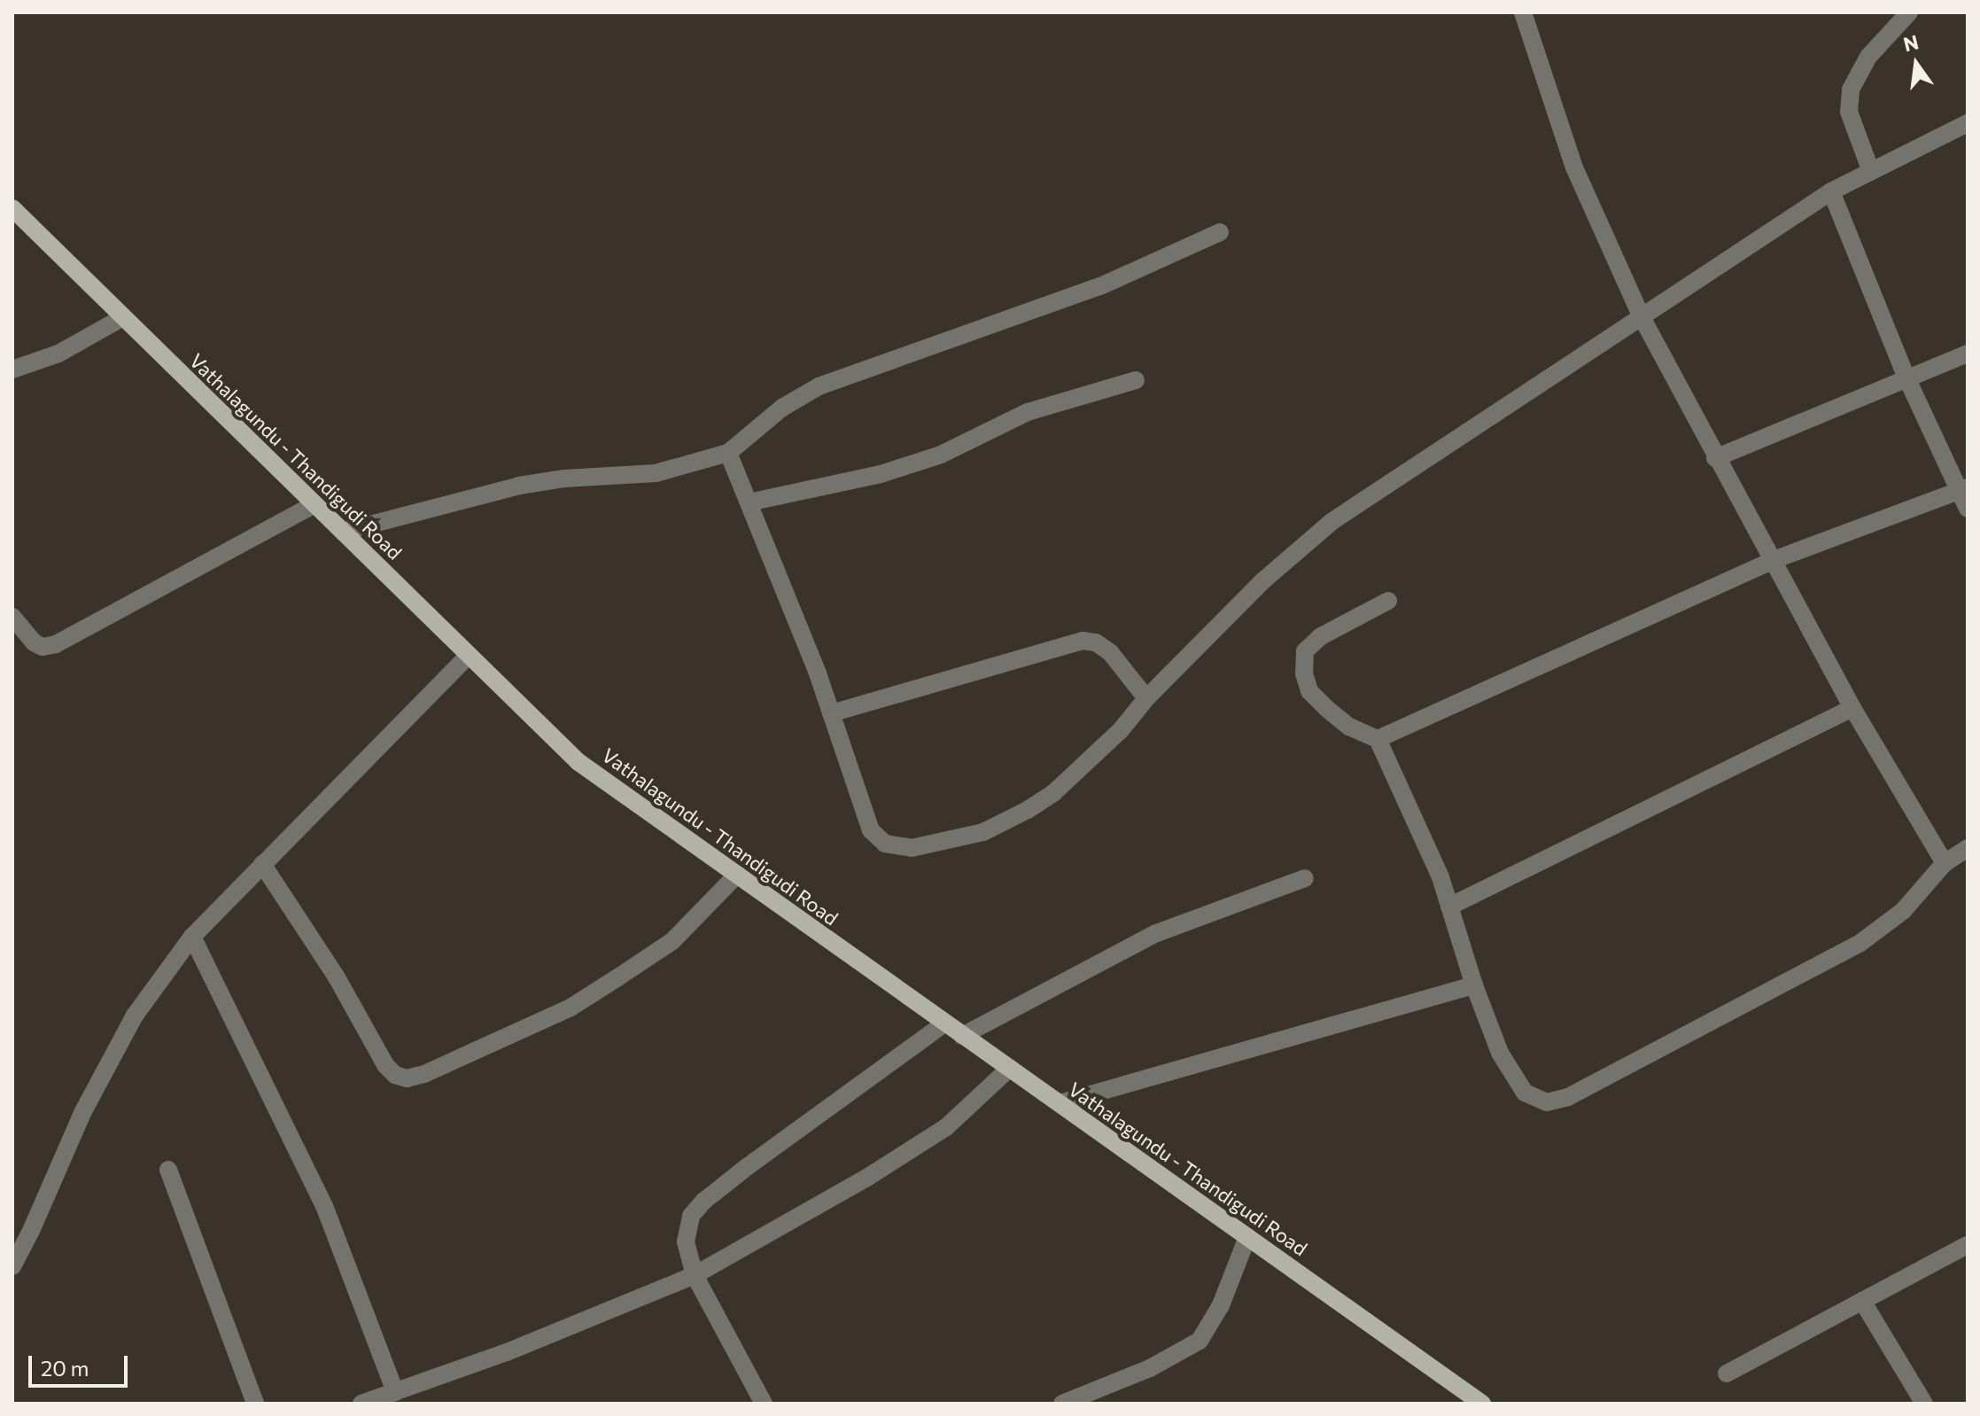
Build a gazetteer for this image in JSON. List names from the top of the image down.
{
  "streets": {
    "main road": ["Vathalagundu - Thandigudi Road"]
  },
  "scale_bar": "20 m",
  "north": "top"
}
